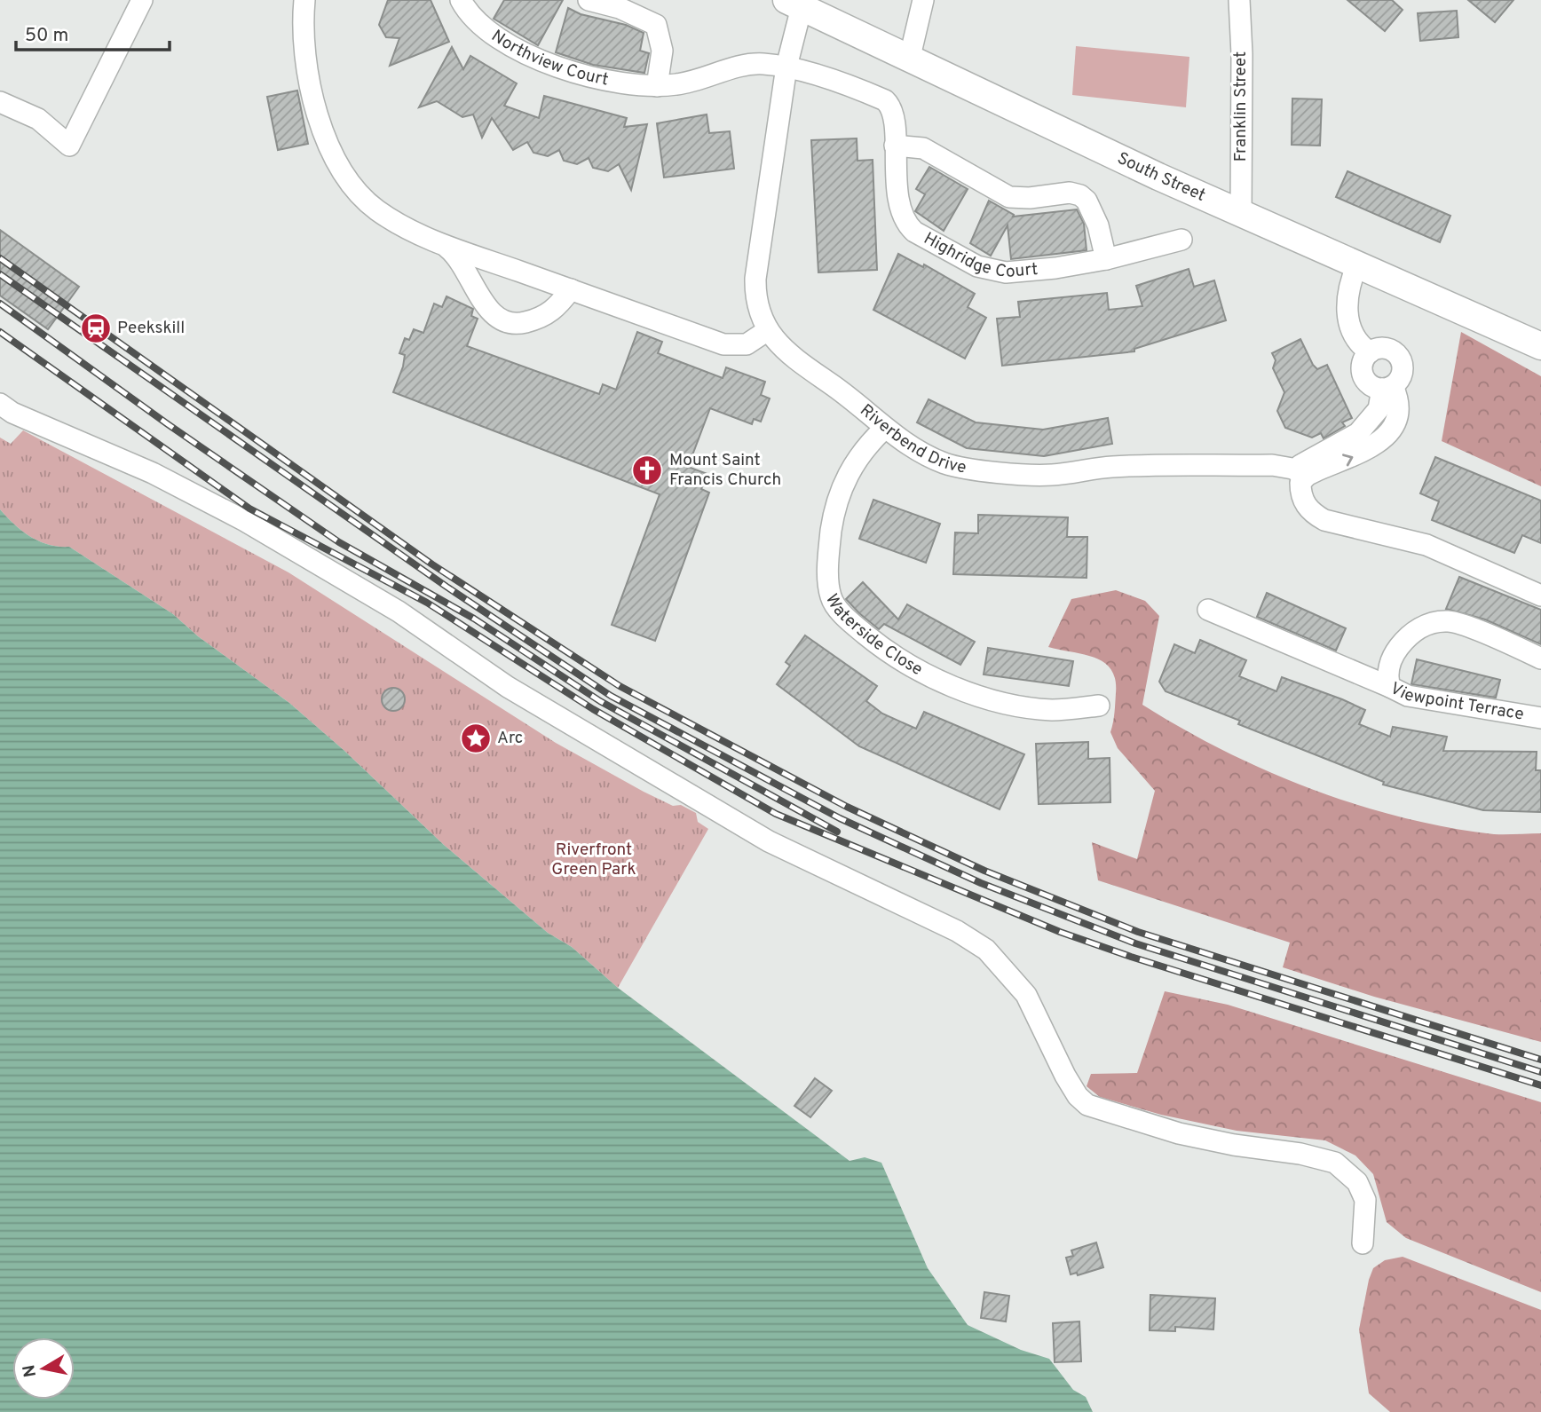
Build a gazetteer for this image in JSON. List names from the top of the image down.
{
  "streets": {
    "street": [
      "Northview Court",
      "Franklin Street",
      "South Street",
      "Highridge Court",
      "Riverbend Drive",
      "Waterside Close",
      "Viewpoint Terrace"
    ]
  },
  "crossings": [
    ["Northview Court", "Highridge Court"],
    ["Northview Court", "Riverbend Drive"],
    ["Franklin Street", "South Street"],
    ["South Street", "Riverbend Drive"],
    ["Highridge Court", "Riverbend Drive"],
    ["Riverbend Drive", "Waterside Close"]
  ],
  "parks": ["Riverfront Green Park"],
  "places": {
    "station": ["Peekskill"],
    "church": ["Mount Saint Francis Church"],
    "place": ["Arc"]
  },
  "scale_bar": "50 m",
  "north": "left"
}
